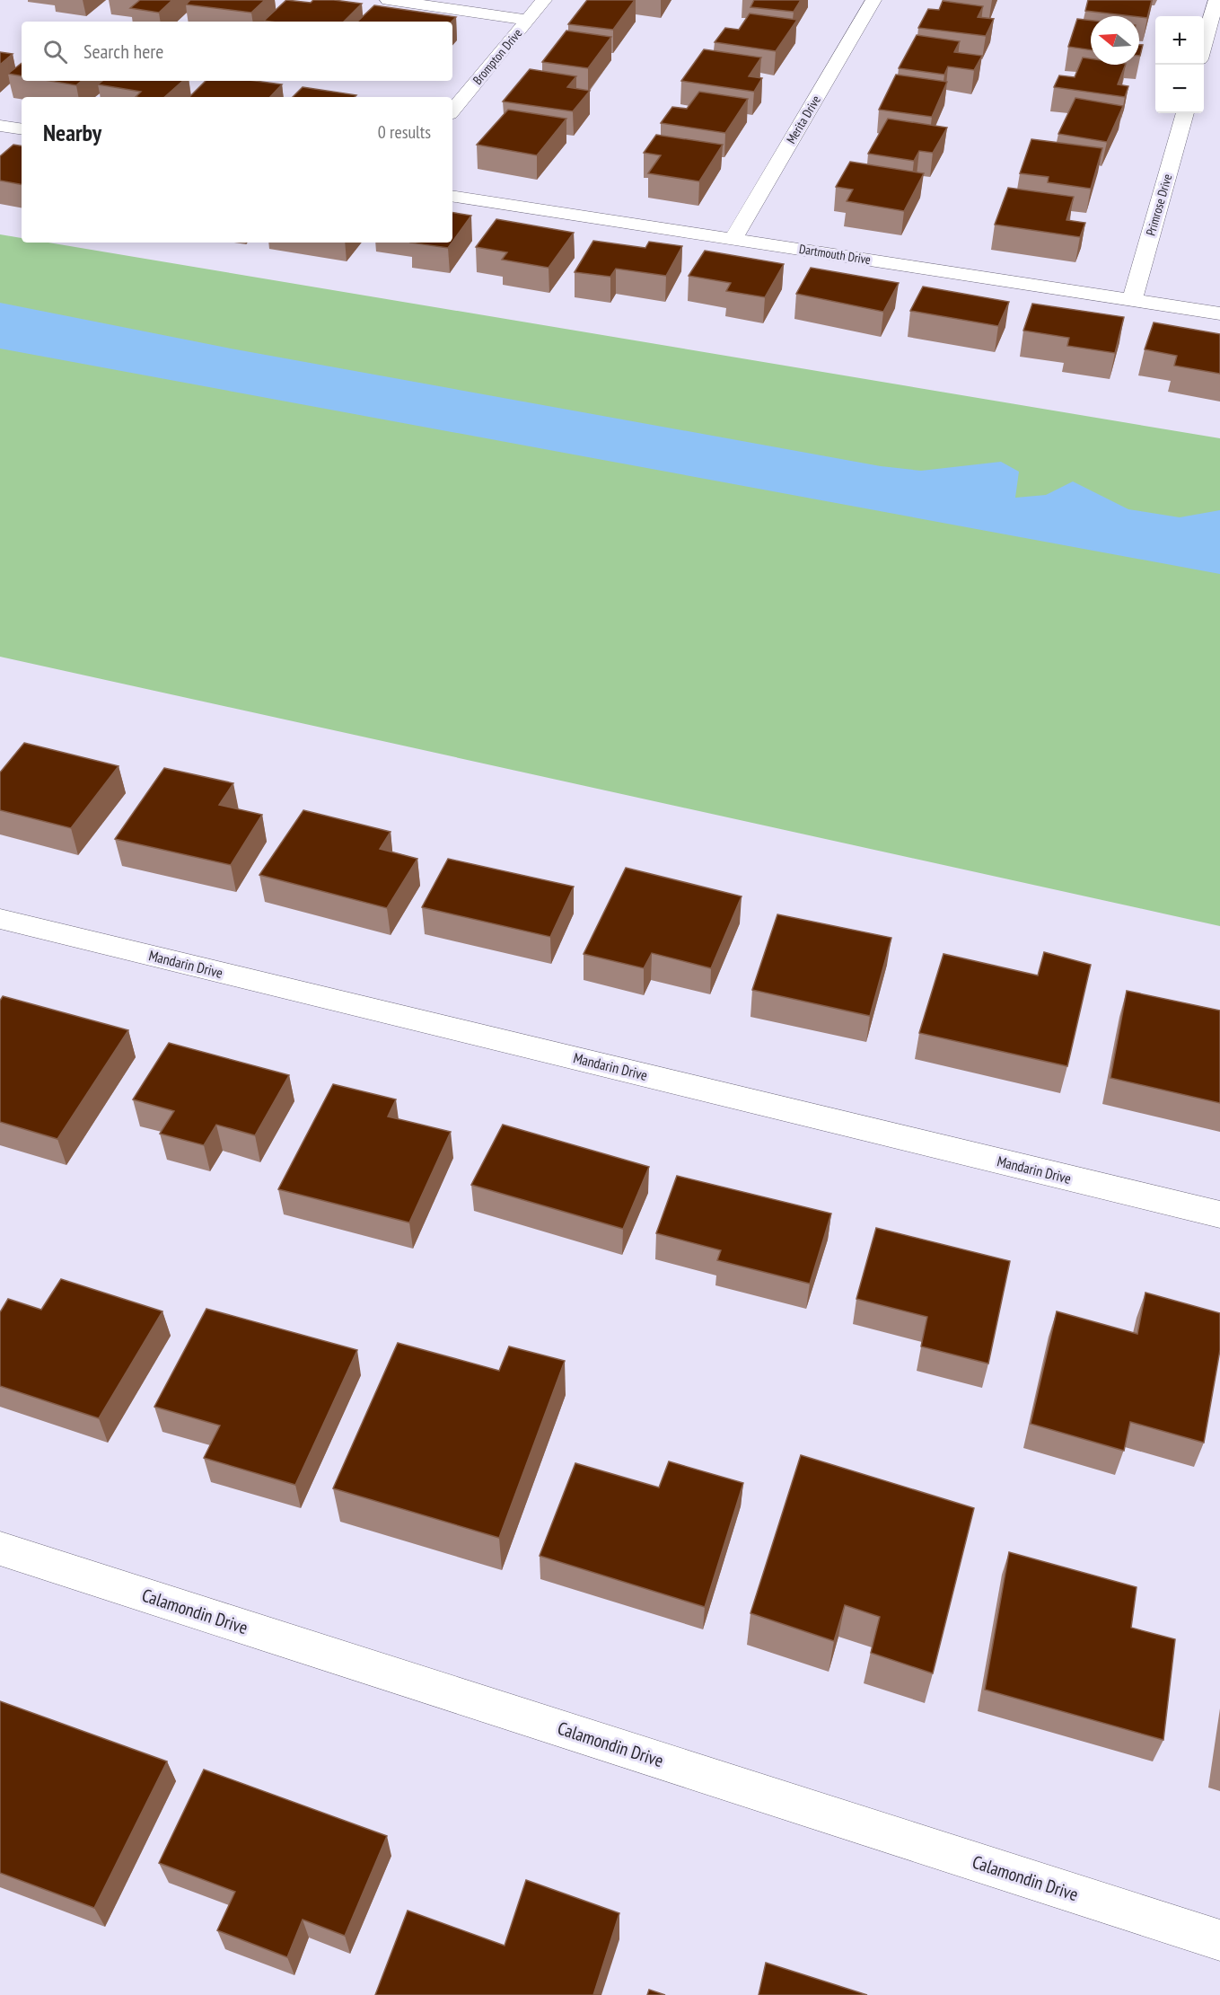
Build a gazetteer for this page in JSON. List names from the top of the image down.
{
  "streets": {
    "street": [
      "Brompton Drive",
      "Merita Drive",
      "Primrose Drive",
      "Dartmouth Drive",
      "Mandarin Drive",
      "Calamondin Drive"
    ]
  },
  "crossings": [
    ["Merita Drive", "Dartmouth Drive"],
    ["Primrose Drive", "Dartmouth Drive"]
  ],
  "north": "left",
  "page": {
    "map_buttons": ["+", "−"],
    "search": "Search here",
    "heading": ["Nearby", "0 results"]
  }
}
